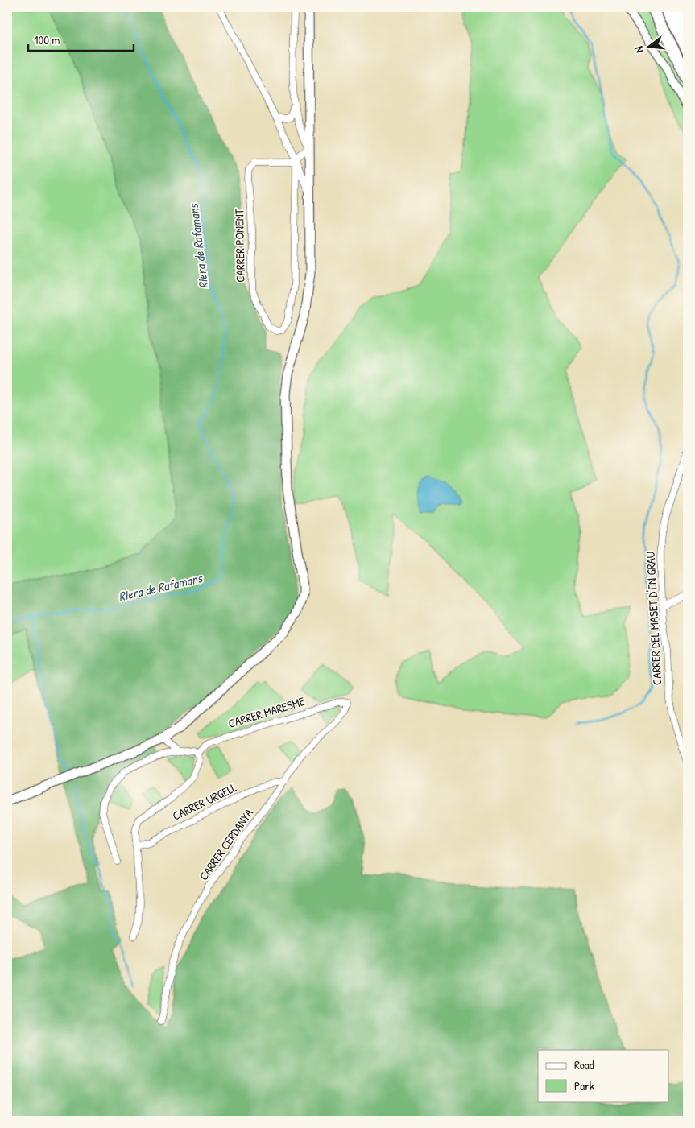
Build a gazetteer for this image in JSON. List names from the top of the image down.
{
  "streets": {
    "street": [
      "CARRER PONENT",
      "CARRER DEL MASET D'EN GRAU",
      "CARRER MARESME",
      "CARRER URGELL",
      "CARRER CERDANYA"
    ]
  },
  "crossings": [
    ["CARRER MARESME", "CARRER CERDANYA"],
    ["CARRER URGELL", "CARRER CERDANYA"]
  ],
  "water": ["Riera de Rafamans"],
  "legend": ["Road", "Park"],
  "scale_bar": "100 m",
  "north": "left"
}
